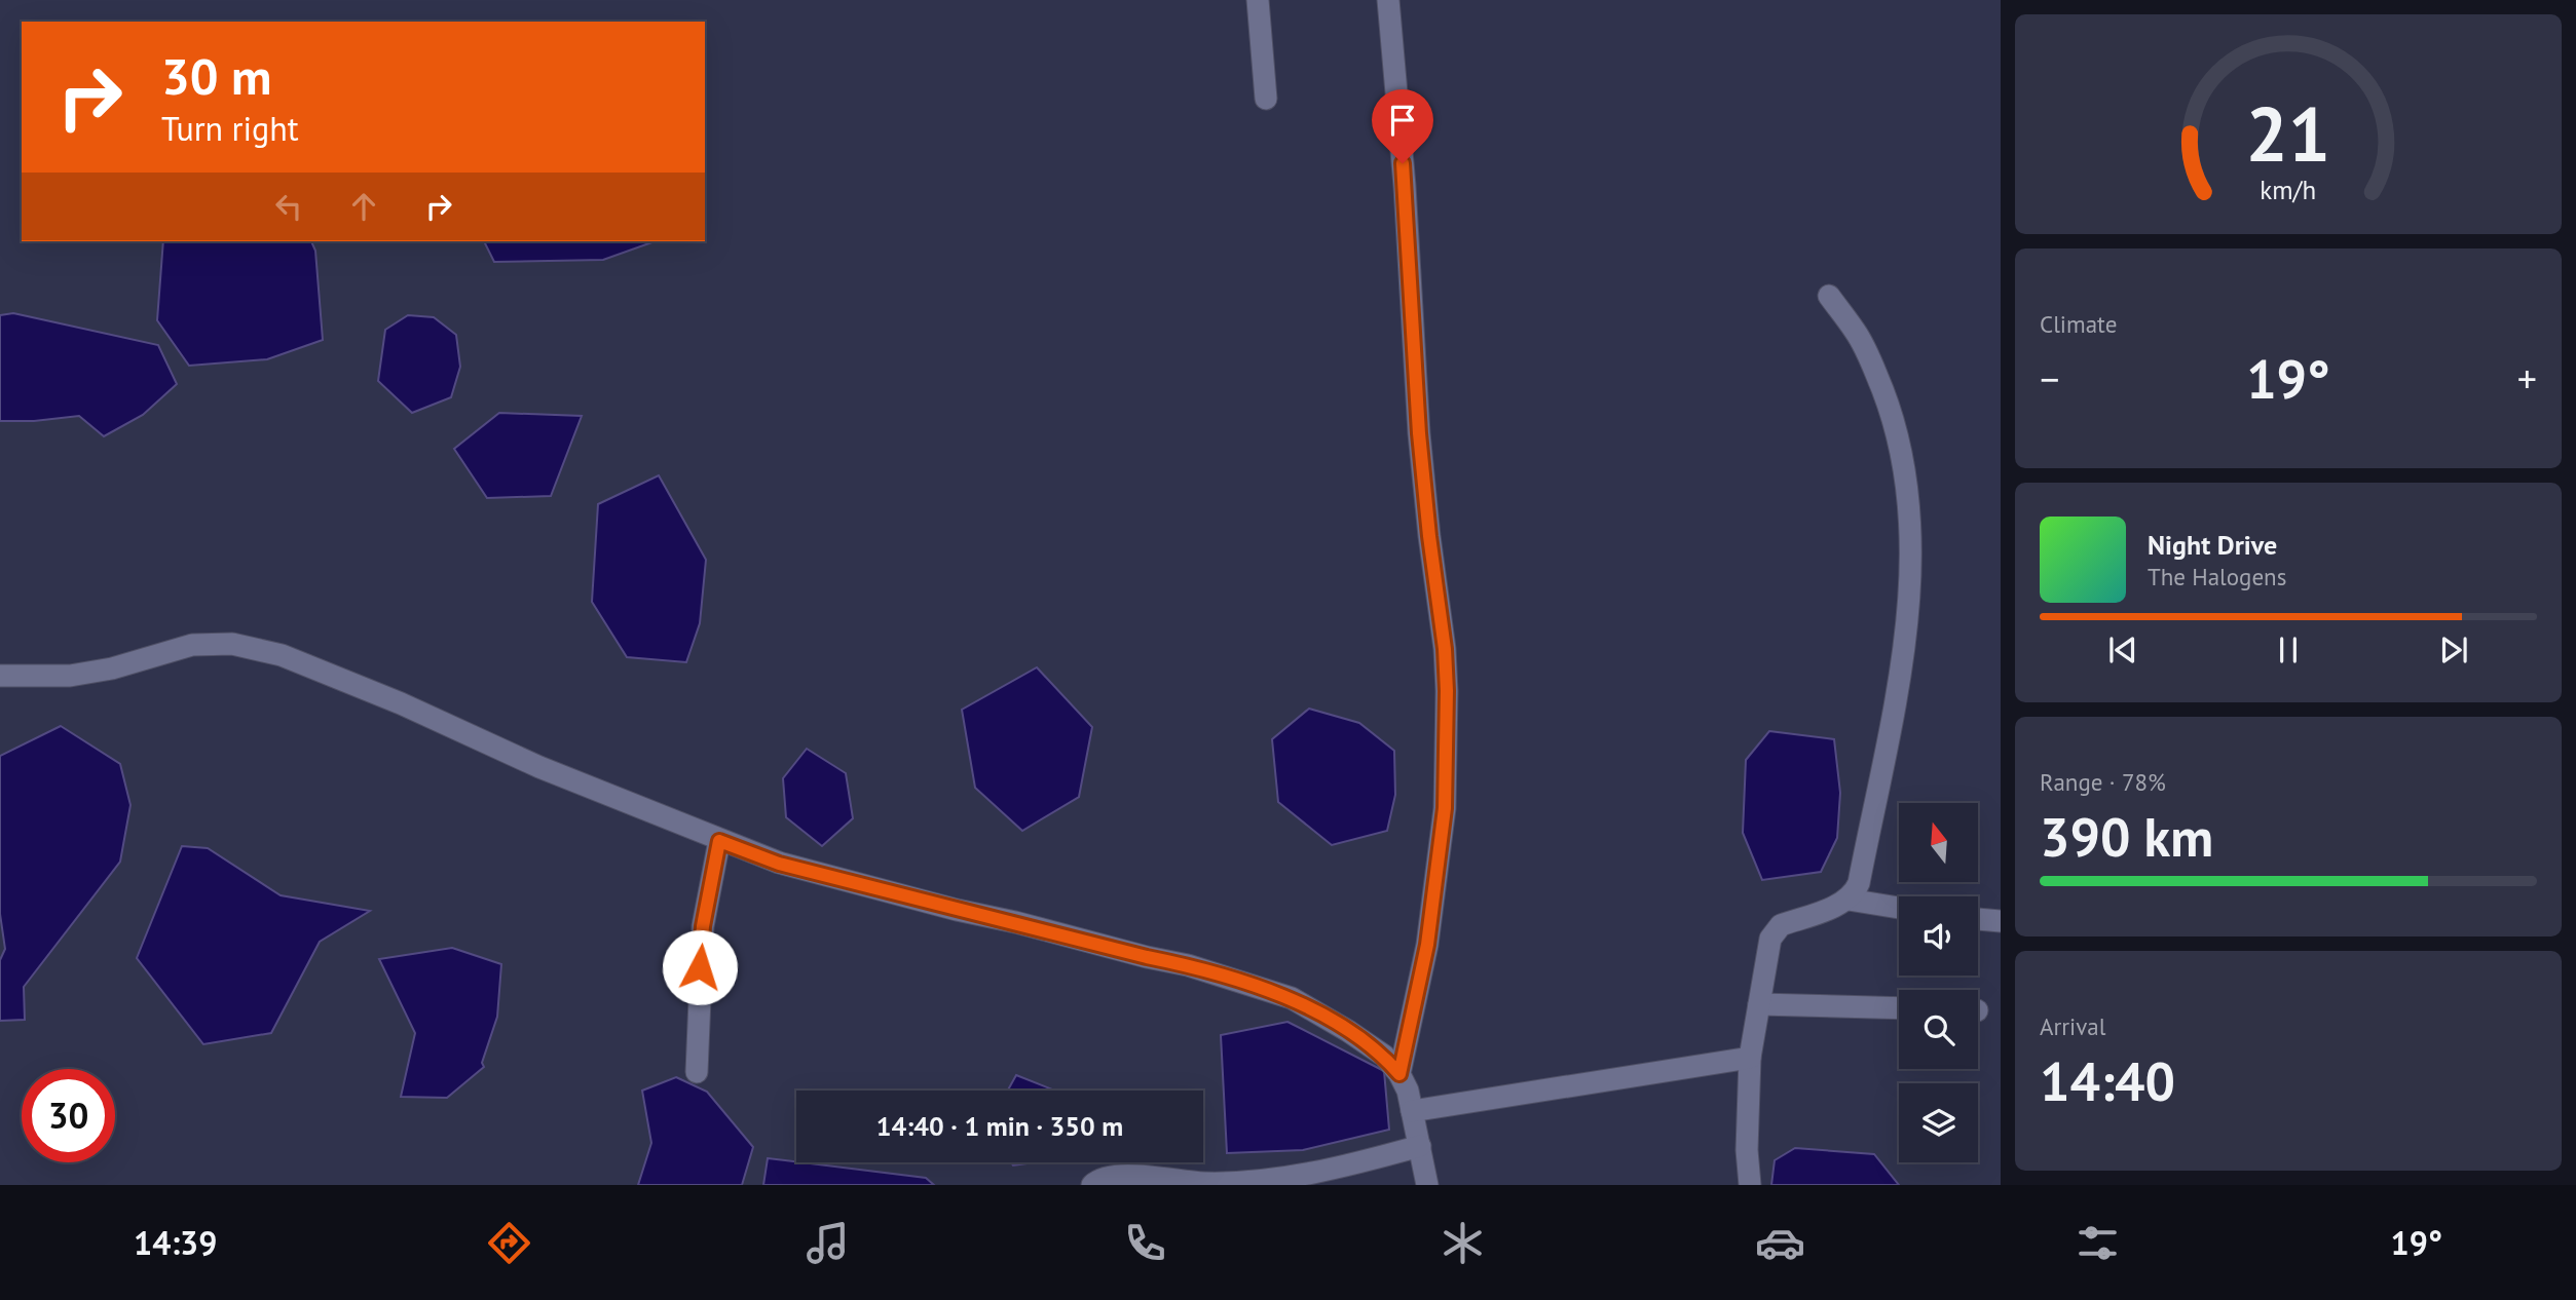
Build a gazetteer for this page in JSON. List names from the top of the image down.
{
  "north": "top",
  "page": {
    "turn": ["30 m", "Turn right"],
    "tile": [
      "Climate",
      ["Range · 78%", "390 km"],
      ["Arrival", "14:40"]
    ],
    "heat": ["−", "19°", "+"],
    "song": ["Night Drive", "The Halogens"],
    "limit": "30",
    "trip": "14:40 · 1 min · 350 m",
    "tabs": ["14:39", "19°"],
    "gauge": ["21", "km/h"]
  }
}
